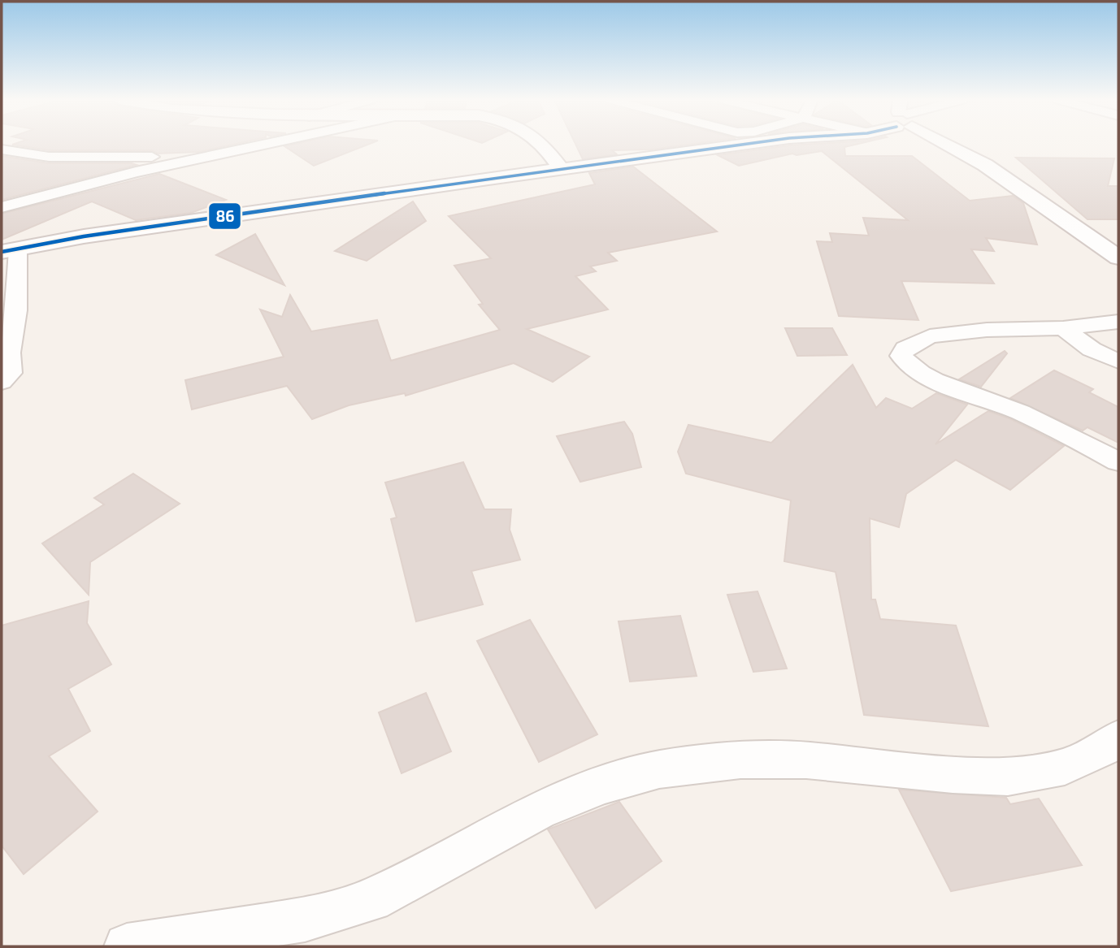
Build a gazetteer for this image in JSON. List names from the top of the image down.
{
  "lines": ["transit line 86"]
}
